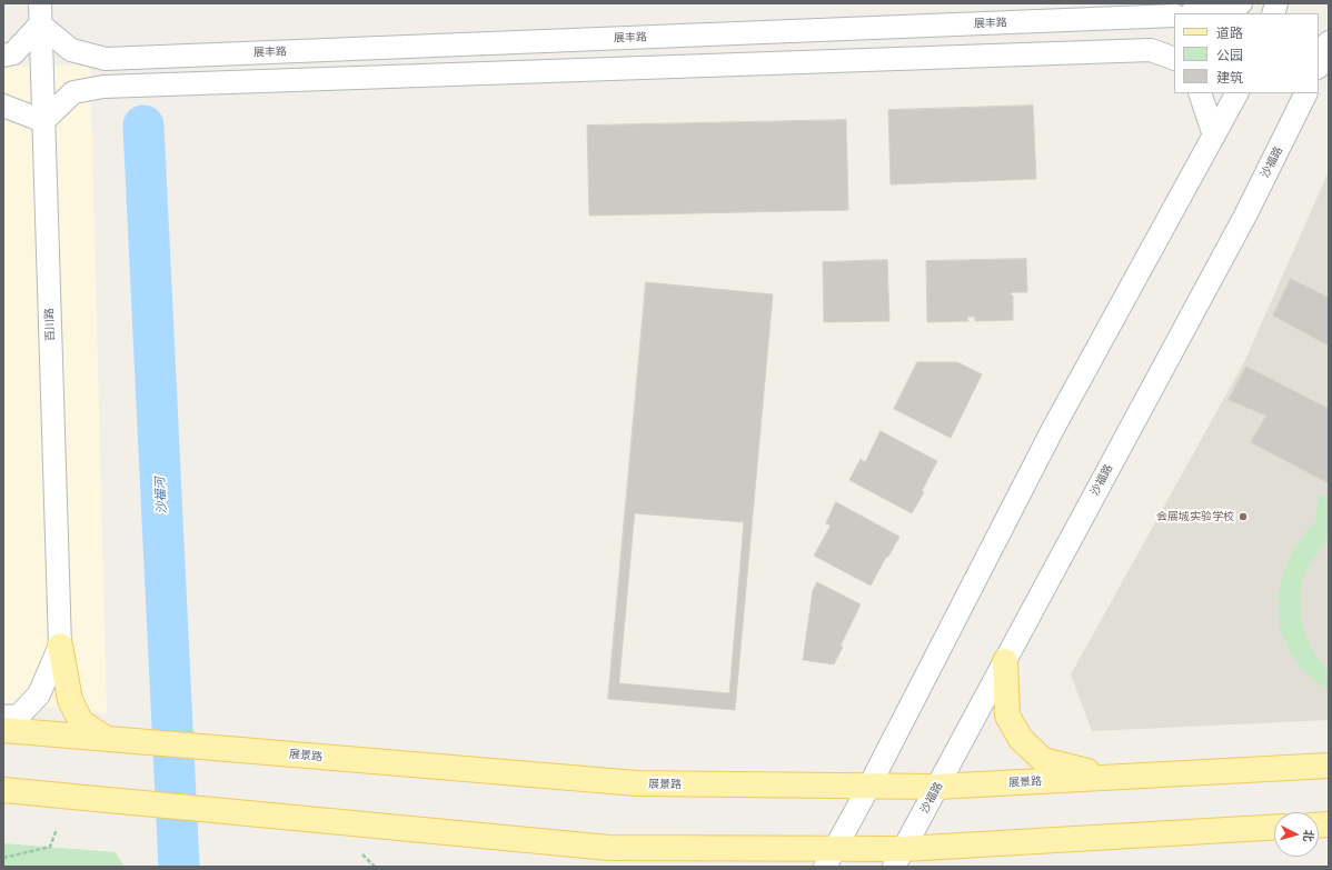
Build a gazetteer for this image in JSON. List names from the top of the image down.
{
  "streets": {
    "main road": ["展景路"],
    "street": ["展丰路", "沙福路", "百川路"]
  },
  "crossings": [
    ["展丰路", "百川路"],
    ["沙福路", "展景路"]
  ],
  "water": ["沙福河"],
  "places": ["会展城实验学校"],
  "legend": ["道路", "公园", "建筑"],
  "north": "right"
}
